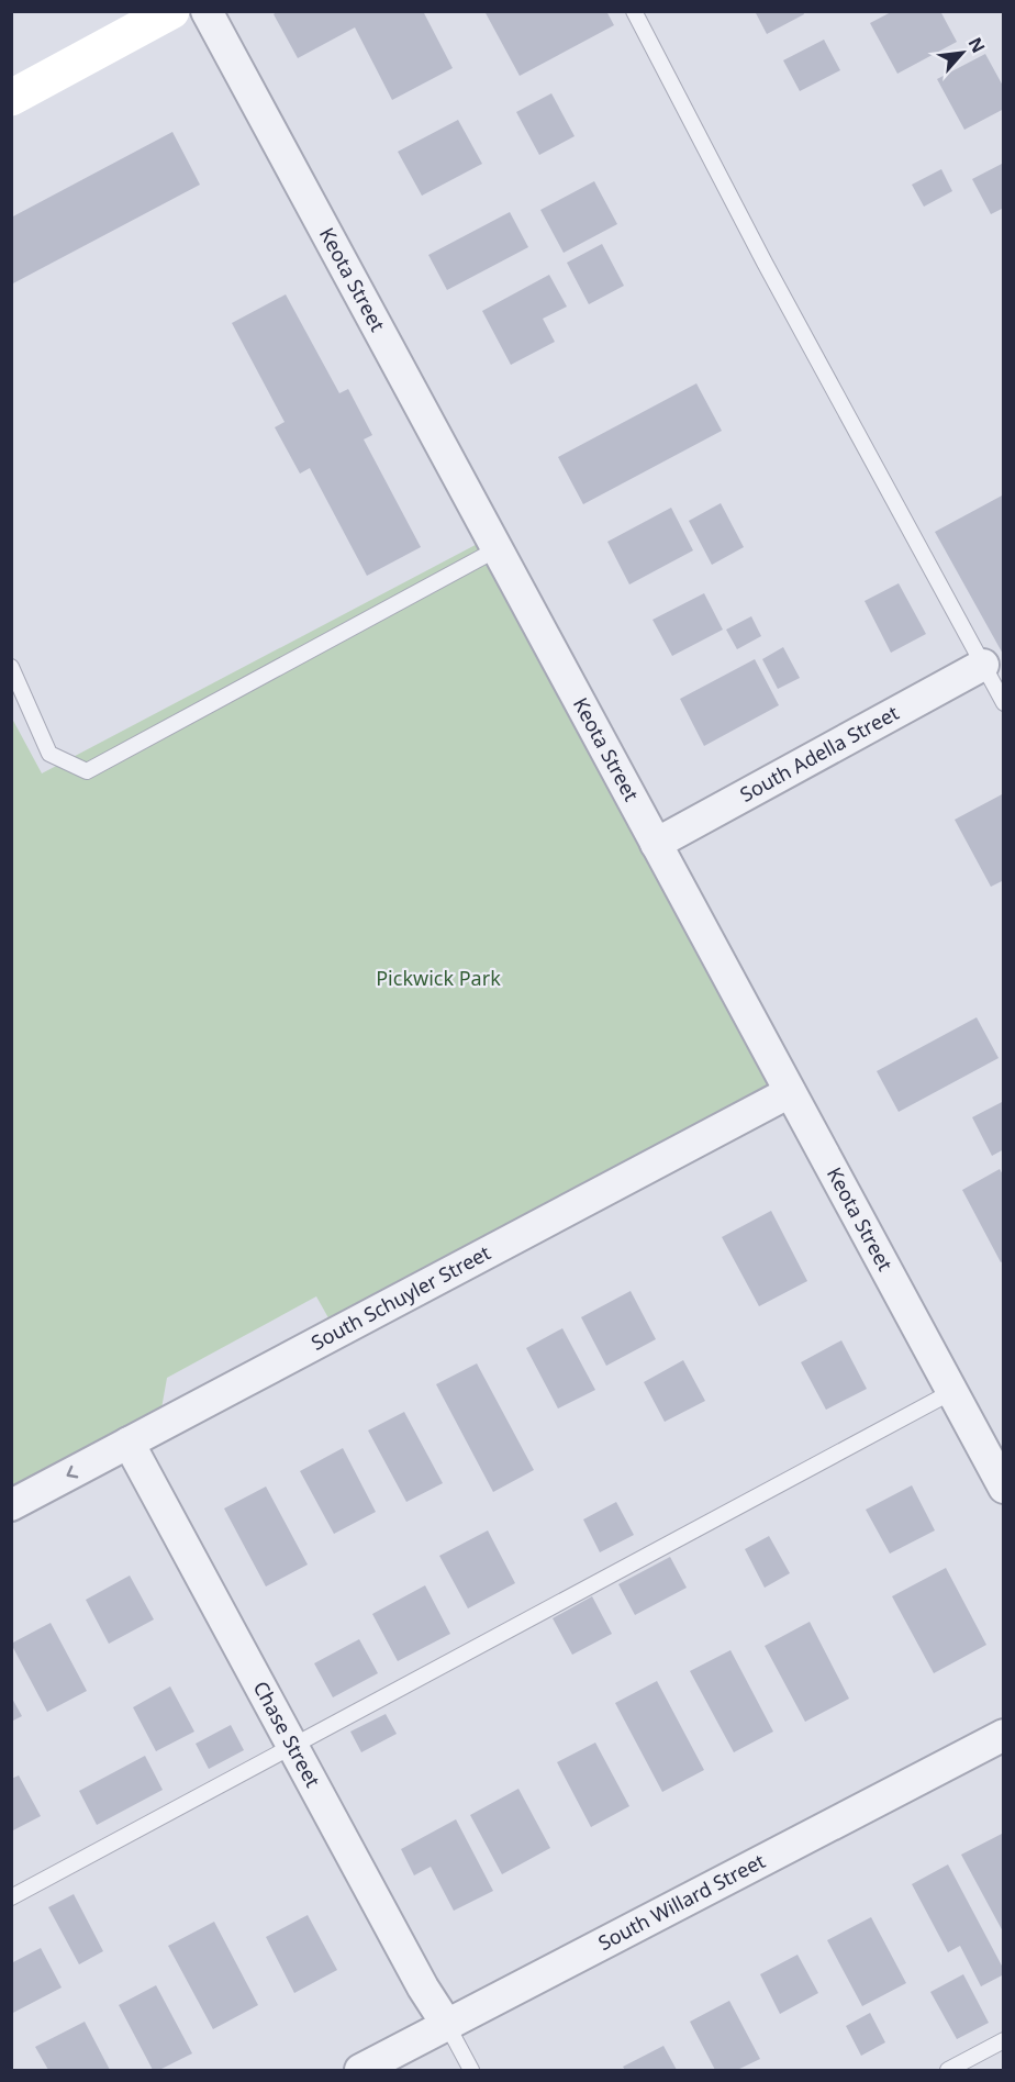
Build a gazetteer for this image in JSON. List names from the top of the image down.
{
  "streets": {
    "street": [
      "Keota Street",
      "South Adella Street",
      "South Schuyler Street",
      "Chase Street",
      "South Willard Street"
    ]
  },
  "crossings": [
    ["Keota Street", "South Adella Street"],
    ["Keota Street", "South Schuyler Street"],
    ["South Schuyler Street", "Chase Street"],
    ["Chase Street", "South Willard Street"]
  ],
  "parks": ["Pickwick Park"],
  "north": "top right"
}
